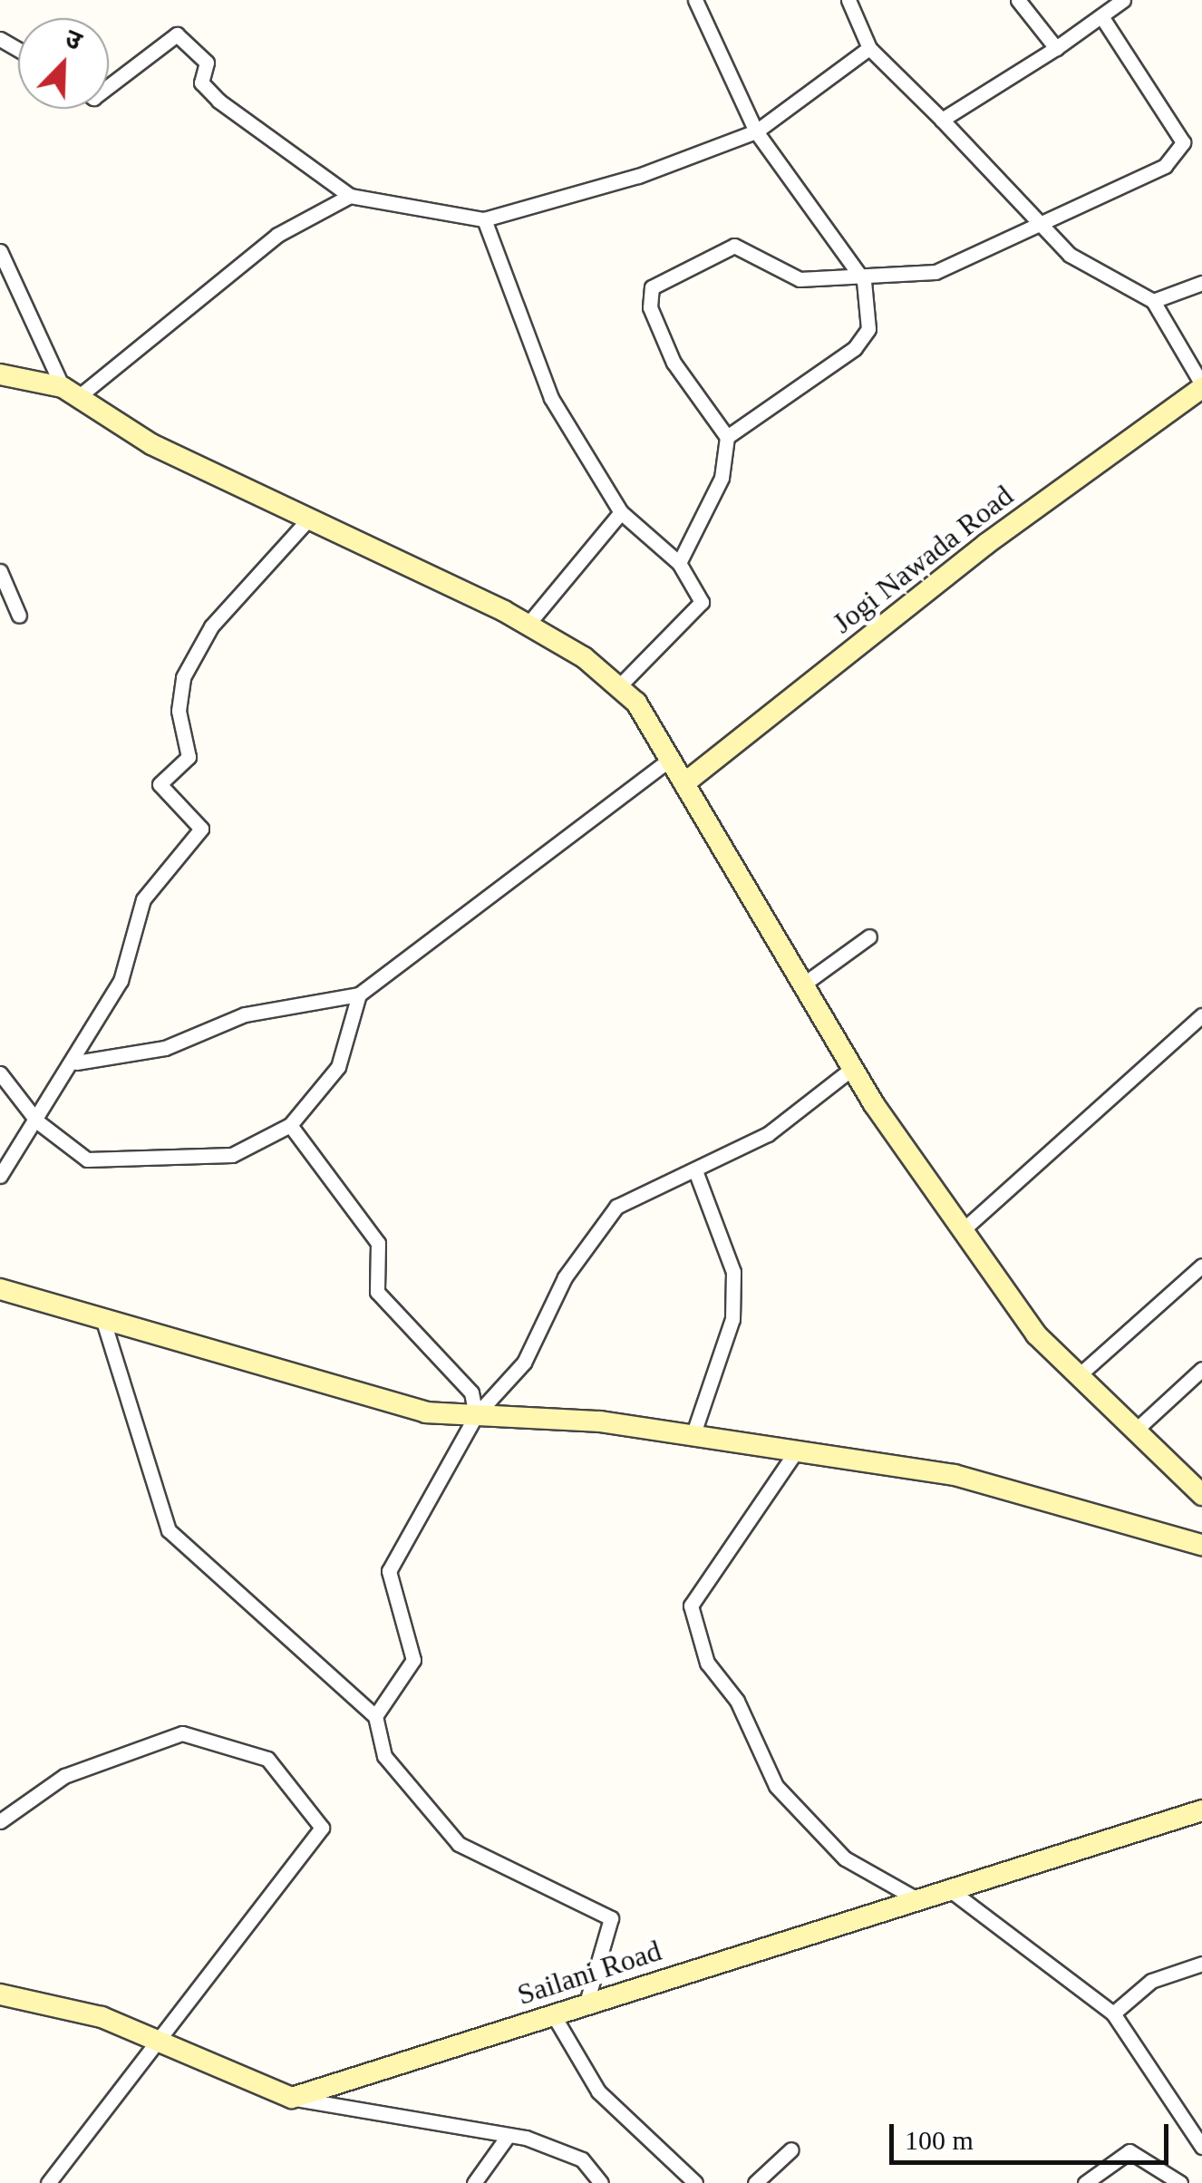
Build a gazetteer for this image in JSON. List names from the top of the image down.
{
  "streets": {
    "street": ["Jogi Nawada Road", "Sailani Road"]
  },
  "scale_bar": "100 m",
  "north": "top right"
}
